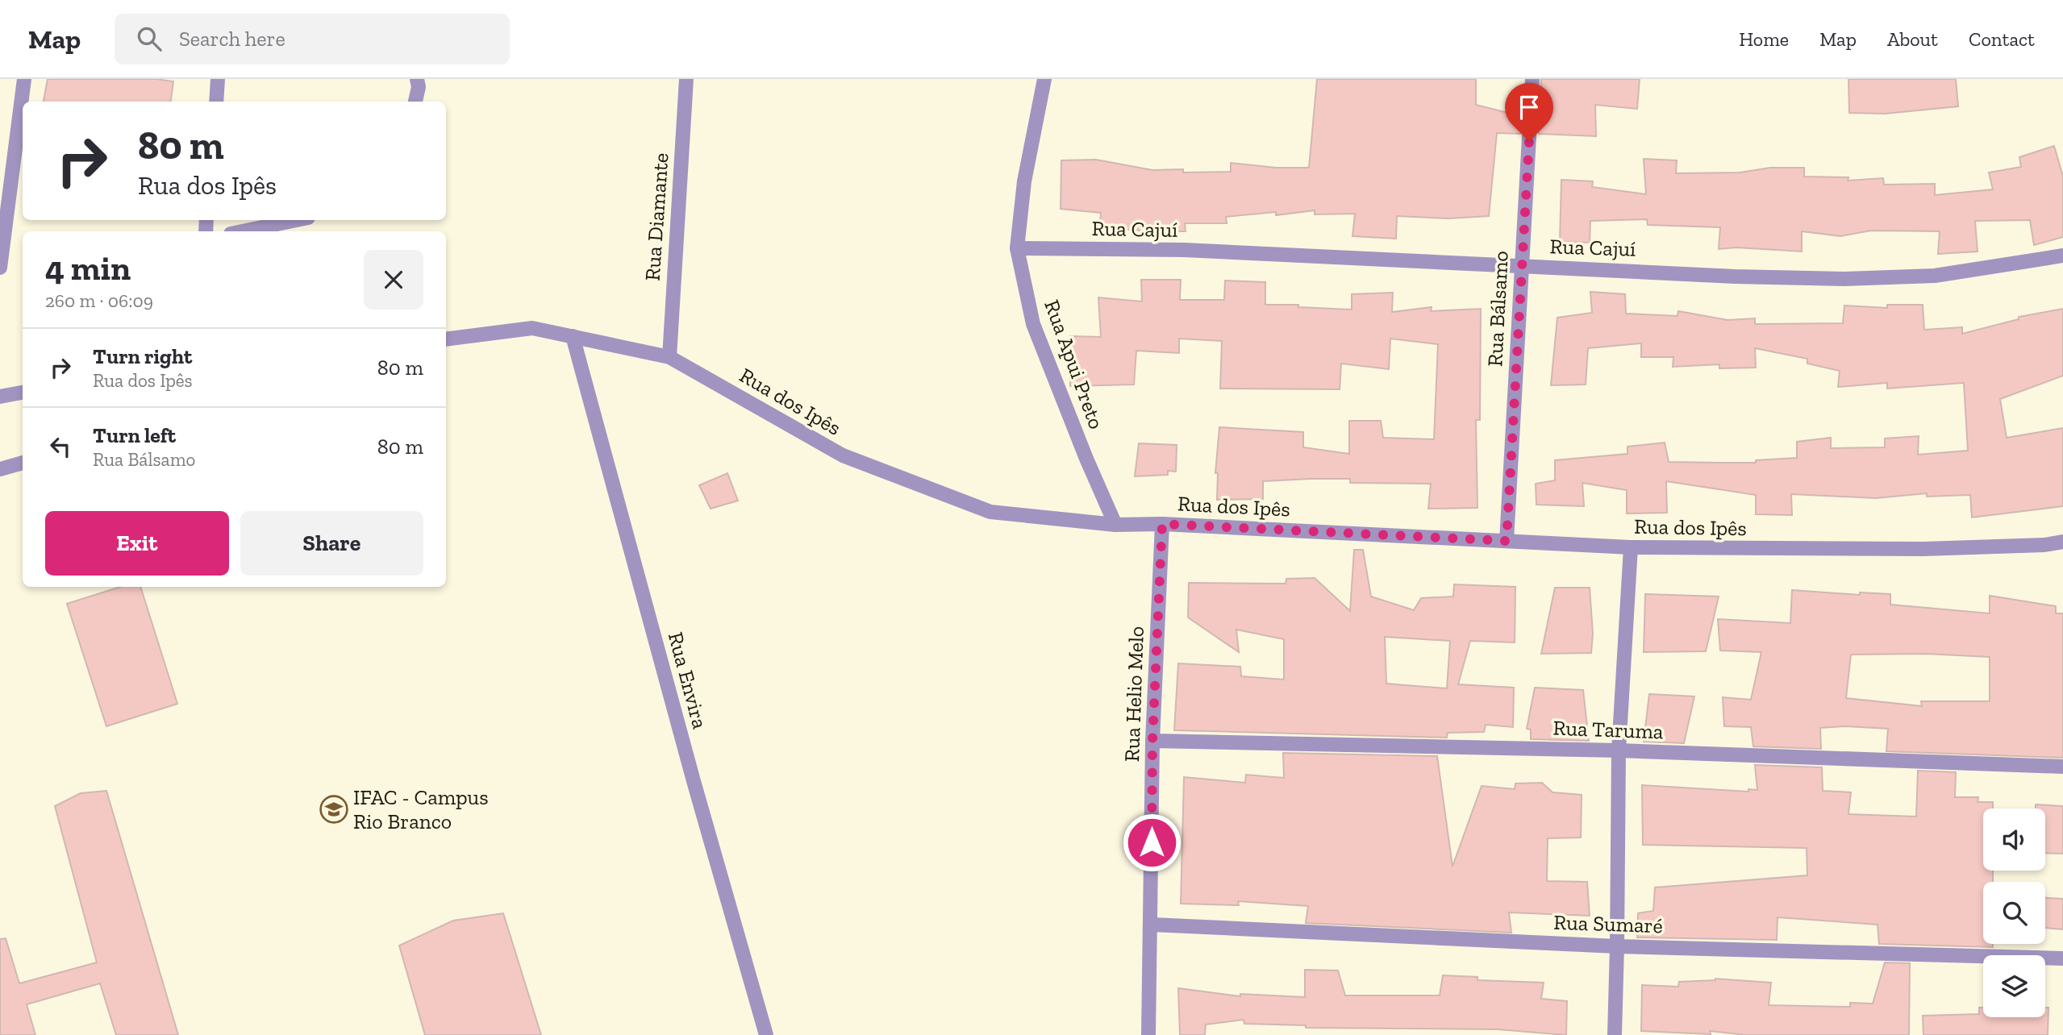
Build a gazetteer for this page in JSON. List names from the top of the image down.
{
  "streets": {
    "street": [
      "Rua Diamante",
      "Rua Cajuí",
      "Rua Bálsamo",
      "Rua Apui Preto",
      "Rua dos Ipês",
      "Rua Envira",
      "Rua Helio Melo",
      "Rua Taruma",
      "Rua Sumaré"
    ]
  },
  "crossings": [
    ["Rua Diamante", "Rua dos Ipês"],
    ["Rua Cajuí", "Rua Bálsamo"],
    ["Rua Cajuí", "Rua Apui Preto"],
    ["Rua Bálsamo", "Rua dos Ipês"],
    ["Rua Apui Preto", "Rua dos Ipês"],
    ["Rua dos Ipês", "Rua Envira"],
    ["Rua dos Ipês", "Rua Helio Melo"],
    ["Rua Helio Melo", "Rua Taruma"],
    ["Rua Helio Melo", "Rua Sumaré"]
  ],
  "places": {
    "school or university": ["IFAC - Campus Rio Branco"]
  },
  "page": {
    "header": "Map",
    "search": "Search here",
    "nav": [
      "Home",
      "Map",
      "About",
      "Contact"
    ],
    "turn": ["80 m", "Rua dos Ipês"],
    "heading": ["4 min", "260 m · 06:09"],
    "list": [
      {
        "name": "Turn right",
        "note": "Rua dos Ipês",
        "value": "80 m"
      },
      {
        "name": "Turn left",
        "note": "Rua Bálsamo",
        "value": "80 m"
      }
    ],
    "buttons": ["Exit", "Share"]
  }
}
